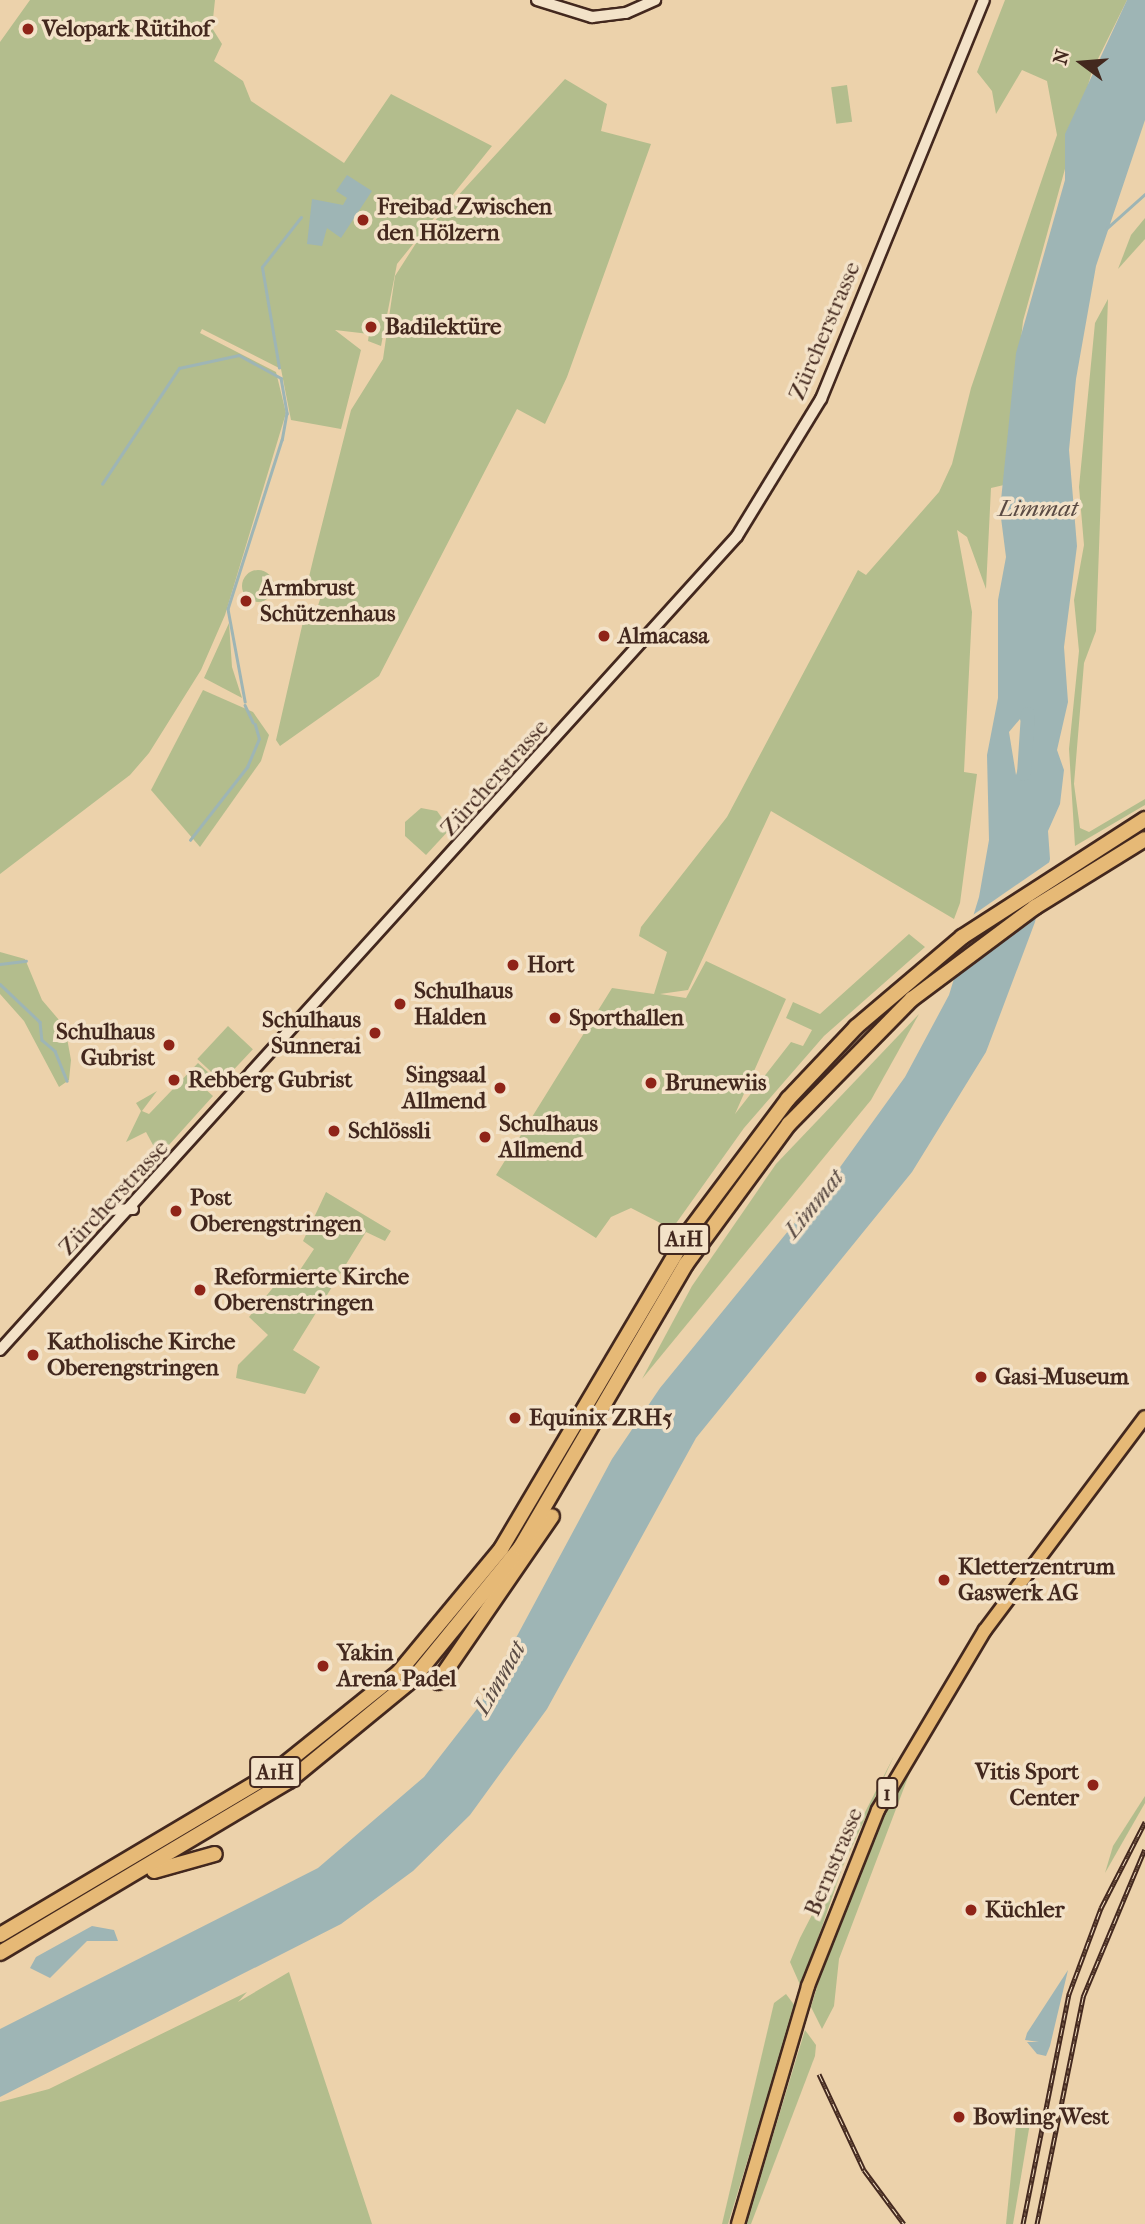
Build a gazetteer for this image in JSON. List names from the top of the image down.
{
  "streets": {
    "highway": ["A1H"],
    "main road": ["Zürcherstrasse", "1", "Bernstrasse"]
  },
  "water": ["Limmat"],
  "places": [
    "Velopark Rütihof",
    "Freibad Zwischen den Hölzern",
    "Badilektüre",
    "Armbrust Schützenhaus",
    "Almacasa",
    "Hort",
    "Schulhaus Halden",
    "Sporthallen",
    "Schulhaus Sunnerai",
    "Schulhaus Gubrist",
    "Rebberg Gubrist",
    "Brunewiis",
    "Singsaal Allmend",
    "Schlössli",
    "Schulhaus Allmend",
    "Post Oberengstringen",
    "Reformierte Kirche Oberenstringen",
    "Katholische Kirche Oberengstringen",
    "Gasi-Museum",
    "Equinix ZRH5",
    "Kletterzentrum Gaswerk AG",
    "Yakin Arena Padel",
    "Vitis Sport Center",
    "Küchler",
    "Bowling West"
  ],
  "north": "left"
}
